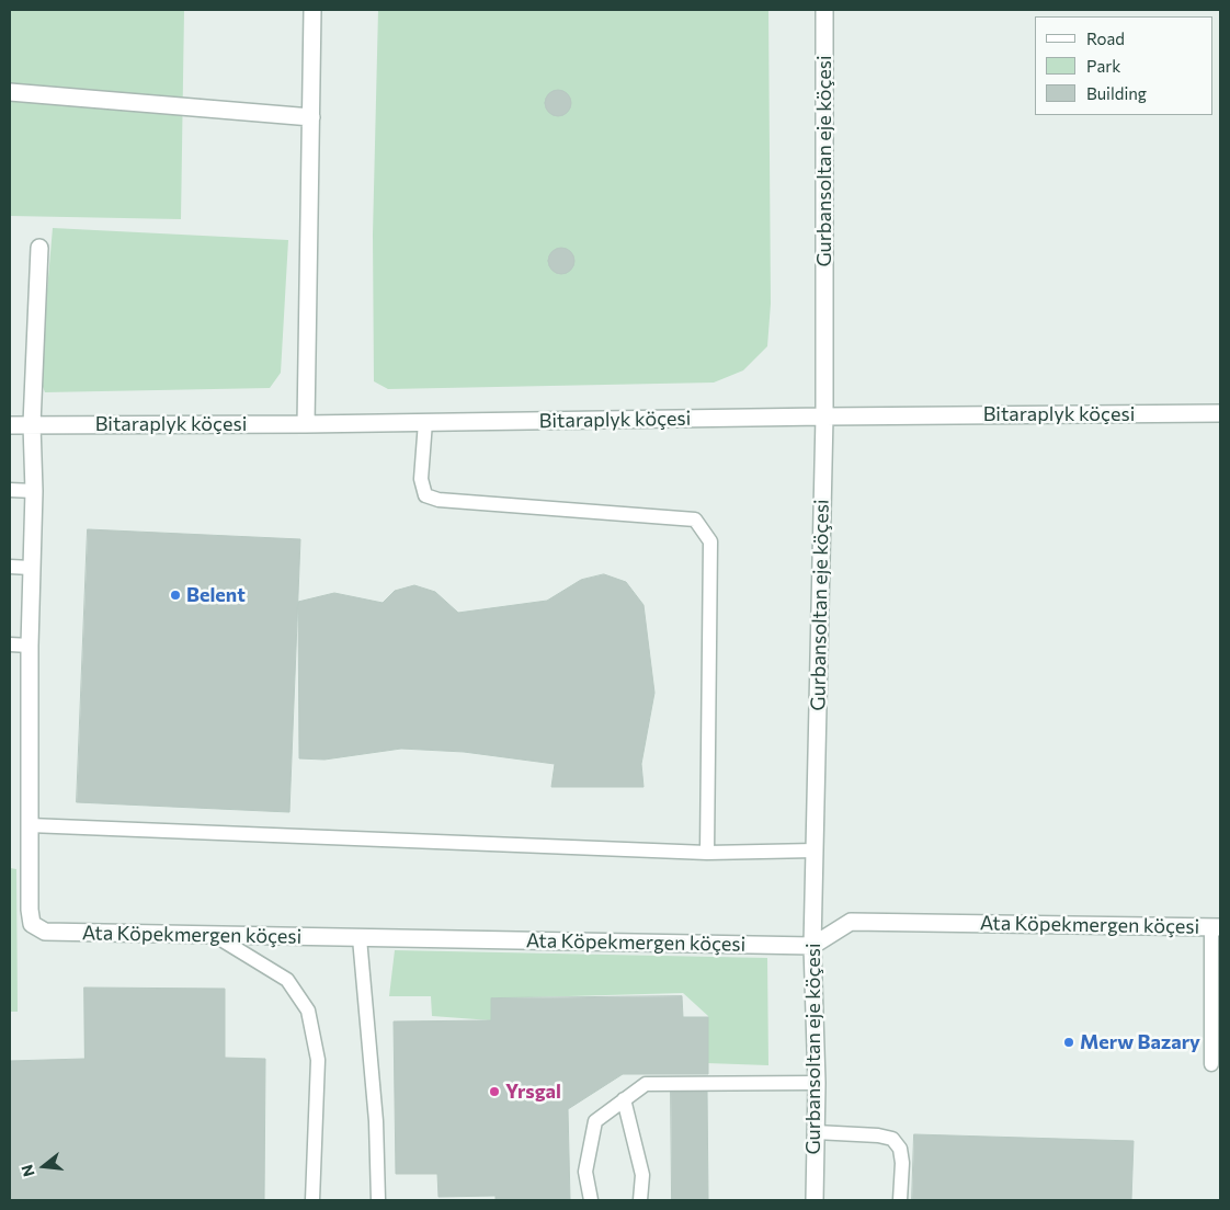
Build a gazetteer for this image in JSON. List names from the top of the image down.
{
  "streets": {
    "street": ["Gurbansoltan eje köçesi", "Bitaraplyk köçesi", "Ata Köpekmergen köçesi"]
  },
  "crossings": [
    ["Gurbansoltan eje köçesi", "Bitaraplyk köçesi"],
    ["Gurbansoltan eje köçesi", "Ata Köpekmergen köçesi"]
  ],
  "places": ["Belent", "Merw Bazary", "Yrsgal"],
  "legend": ["Road", "Park", "Building"],
  "north": "left"
}
